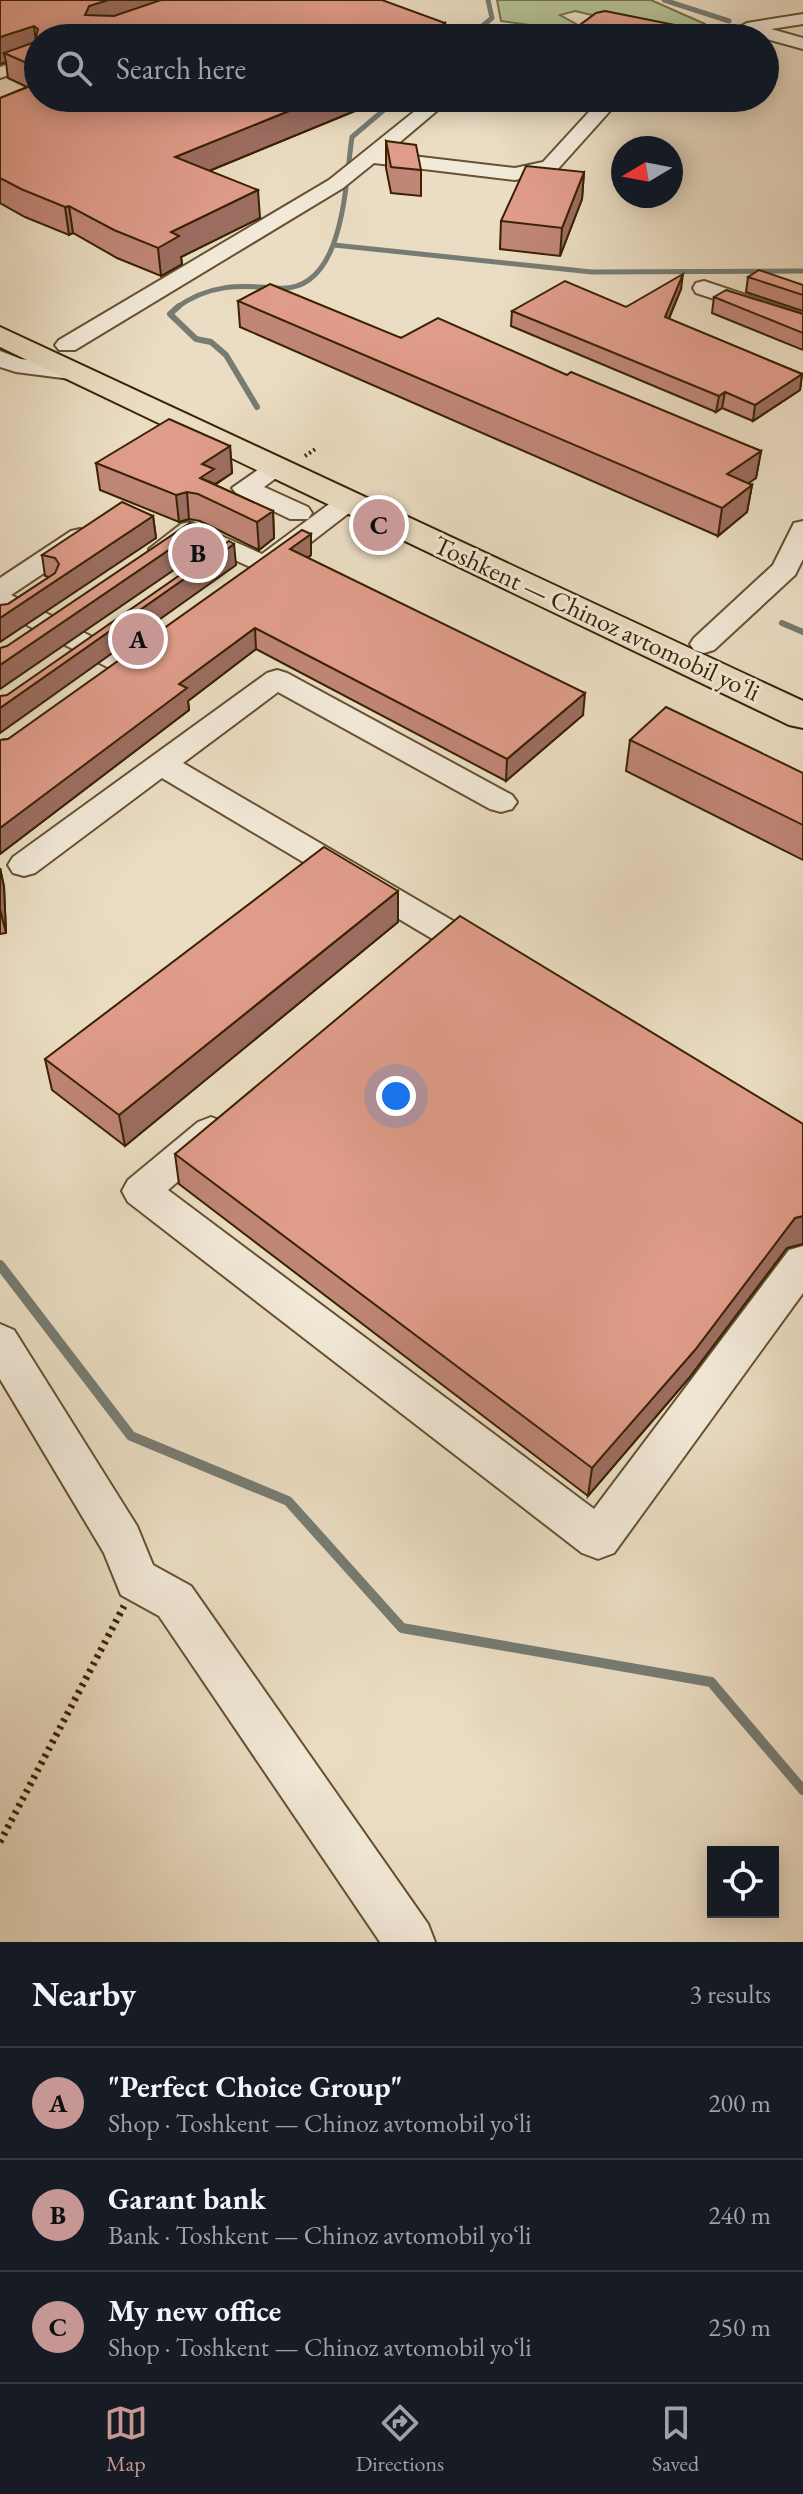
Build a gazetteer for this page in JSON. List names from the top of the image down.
{
  "streets": {
    "highway": ["Toshkent — Chinoz avtomobil yoʻli"]
  },
  "north": "left",
  "page": {
    "search": "Search here",
    "pins": ["C", "B", "A"],
    "heading": ["Nearby", "3 results"],
    "list": [
      {
        "mark": "A",
        "name": "\"Perfect Choice Group\"",
        "note": "Shop · Toshkent — Chinoz avtomobil yoʻli",
        "value": "200 m"
      },
      {
        "mark": "B",
        "name": "Garant bank",
        "note": "Bank · Toshkent — Chinoz avtomobil yoʻli",
        "value": "240 m"
      },
      {
        "mark": "C",
        "name": "My new office",
        "note": "Shop · Toshkent — Chinoz avtomobil yoʻli",
        "value": "250 m"
      }
    ],
    "nav": ["Map", "Directions", "Saved"]
  }
}
